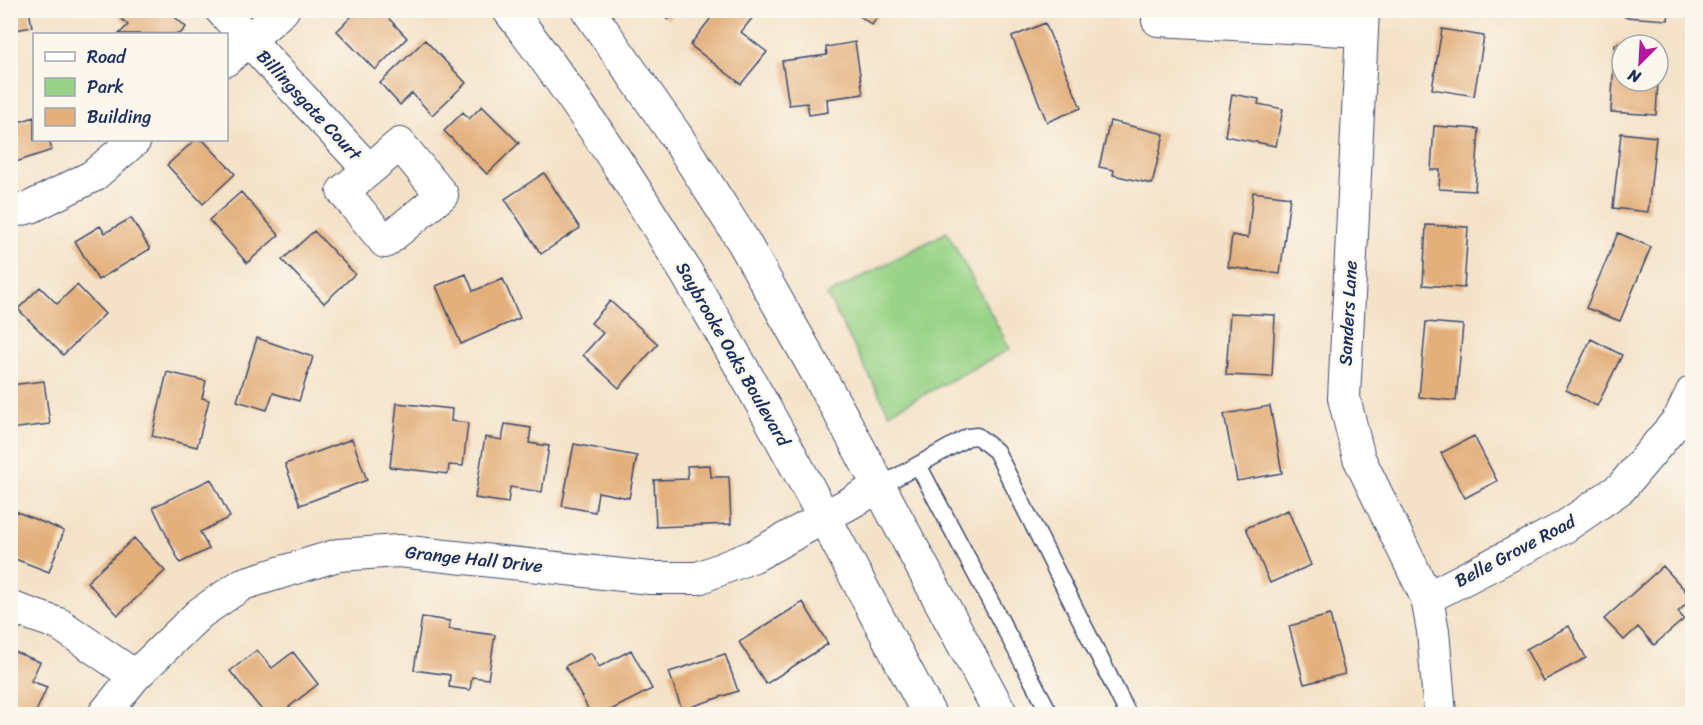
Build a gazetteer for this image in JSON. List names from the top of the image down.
{
  "streets": {
    "street": [
      "Billingsgate Court",
      "Sanders Lane",
      "Saybrooke Oaks Boulevard",
      "Belle Grove Road",
      "Grange Hall Drive"
    ]
  },
  "crossings": [
    ["Sanders Lane", "Belle Grove Road"],
    ["Saybrooke Oaks Boulevard", "Grange Hall Drive"]
  ],
  "legend": ["Road", "Park", "Building"],
  "north": "bottom left"
}
